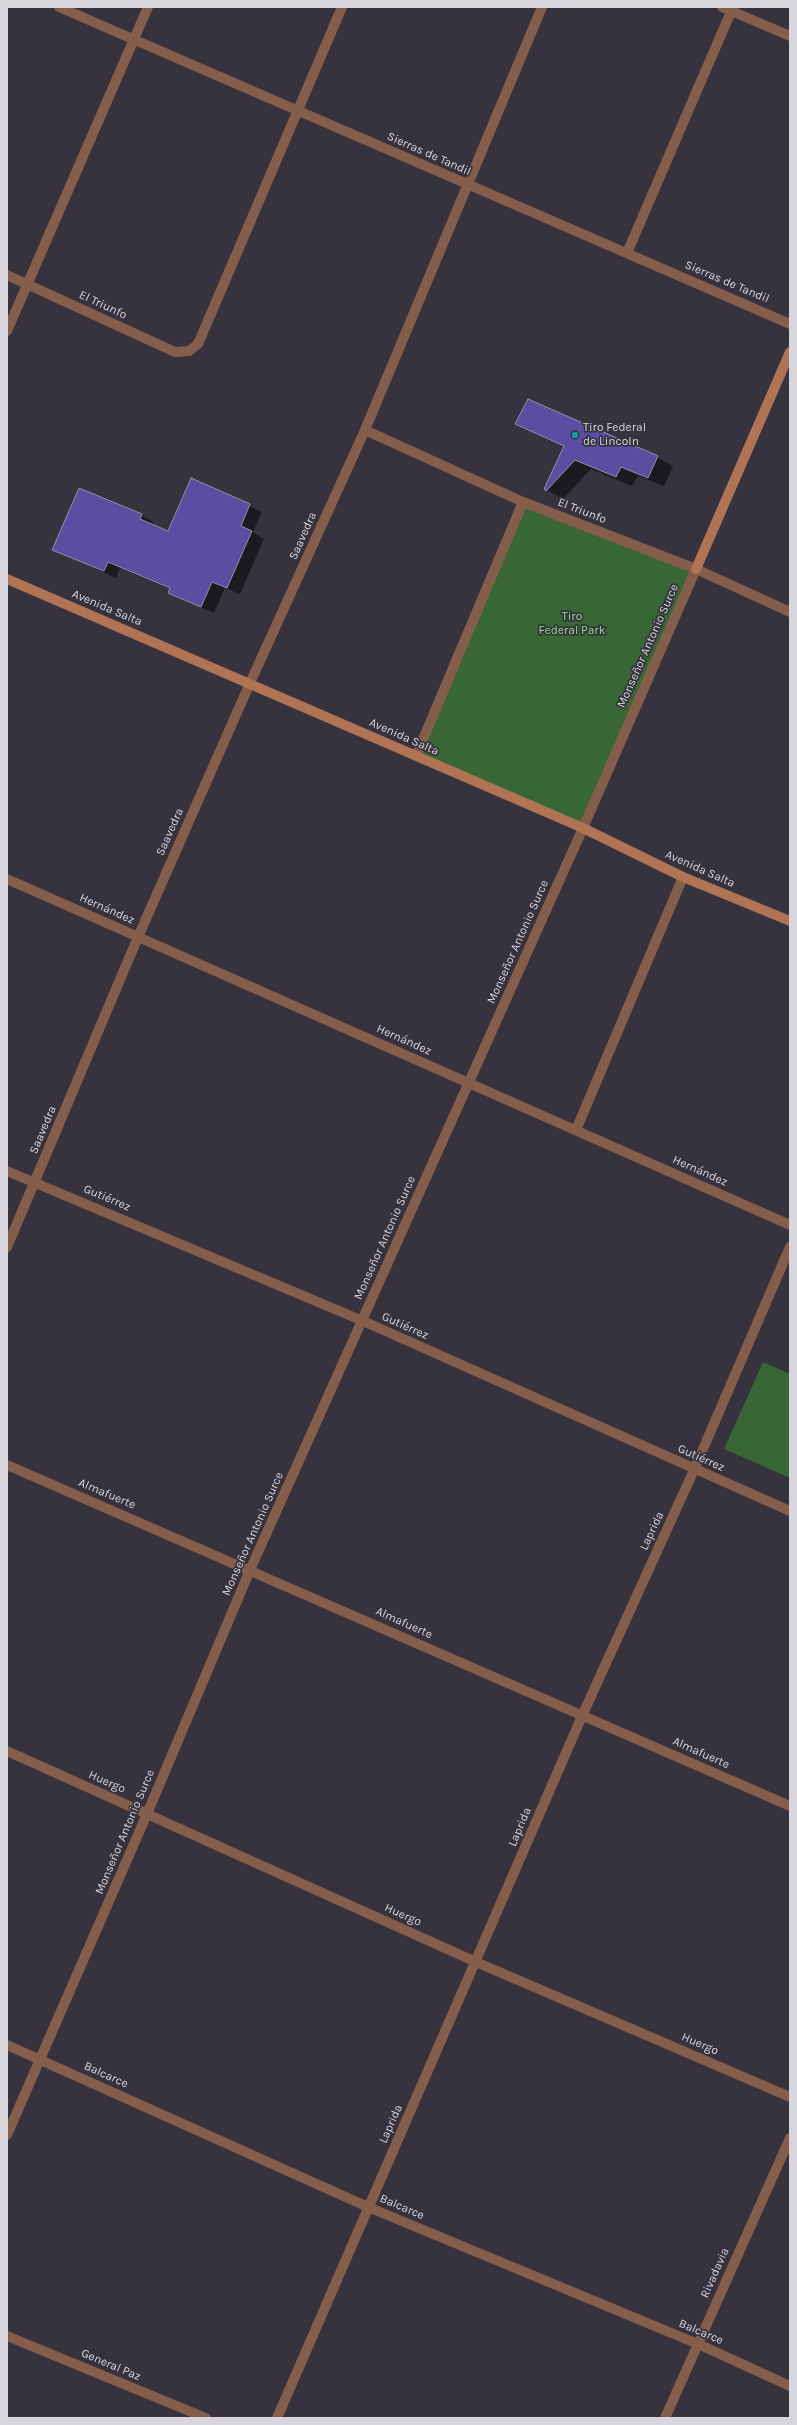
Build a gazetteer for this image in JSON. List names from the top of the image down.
{
  "streets": {
    "main road": ["Avenida Salta", "Monseñor Antonio Surce"],
    "street": [
      "Sierras de Tandil",
      "El Triunfo",
      "Saavedra",
      "Hernández",
      "Gutiérrez",
      "Almafuerte",
      "Laprida",
      "Huergo",
      "Balcarce",
      "Rivadavia",
      "General Paz"
    ]
  },
  "crossings": [
    ["Sierras de Tandil", "El Triunfo"],
    ["Sierras de Tandil", "Saavedra"],
    ["El Triunfo", "Saavedra"],
    ["El Triunfo", "Monseñor Antonio Surce"],
    ["Saavedra", "Avenida Salta"],
    ["Saavedra", "Hernández"],
    ["Saavedra", "Gutiérrez"],
    ["Avenida Salta", "Monseñor Antonio Surce"],
    ["Monseñor Antonio Surce", "Hernández"],
    ["Monseñor Antonio Surce", "Gutiérrez"],
    ["Monseñor Antonio Surce", "Almafuerte"],
    ["Monseñor Antonio Surce", "Huergo"],
    ["Monseñor Antonio Surce", "Balcarce"],
    ["Gutiérrez", "Laprida"],
    ["Almafuerte", "Laprida"],
    ["Laprida", "Huergo"],
    ["Laprida", "Balcarce"],
    ["Balcarce", "Rivadavia"]
  ],
  "parks": ["Tiro Federal Park"],
  "places": ["Tiro Federal de Lincoln"]
}
